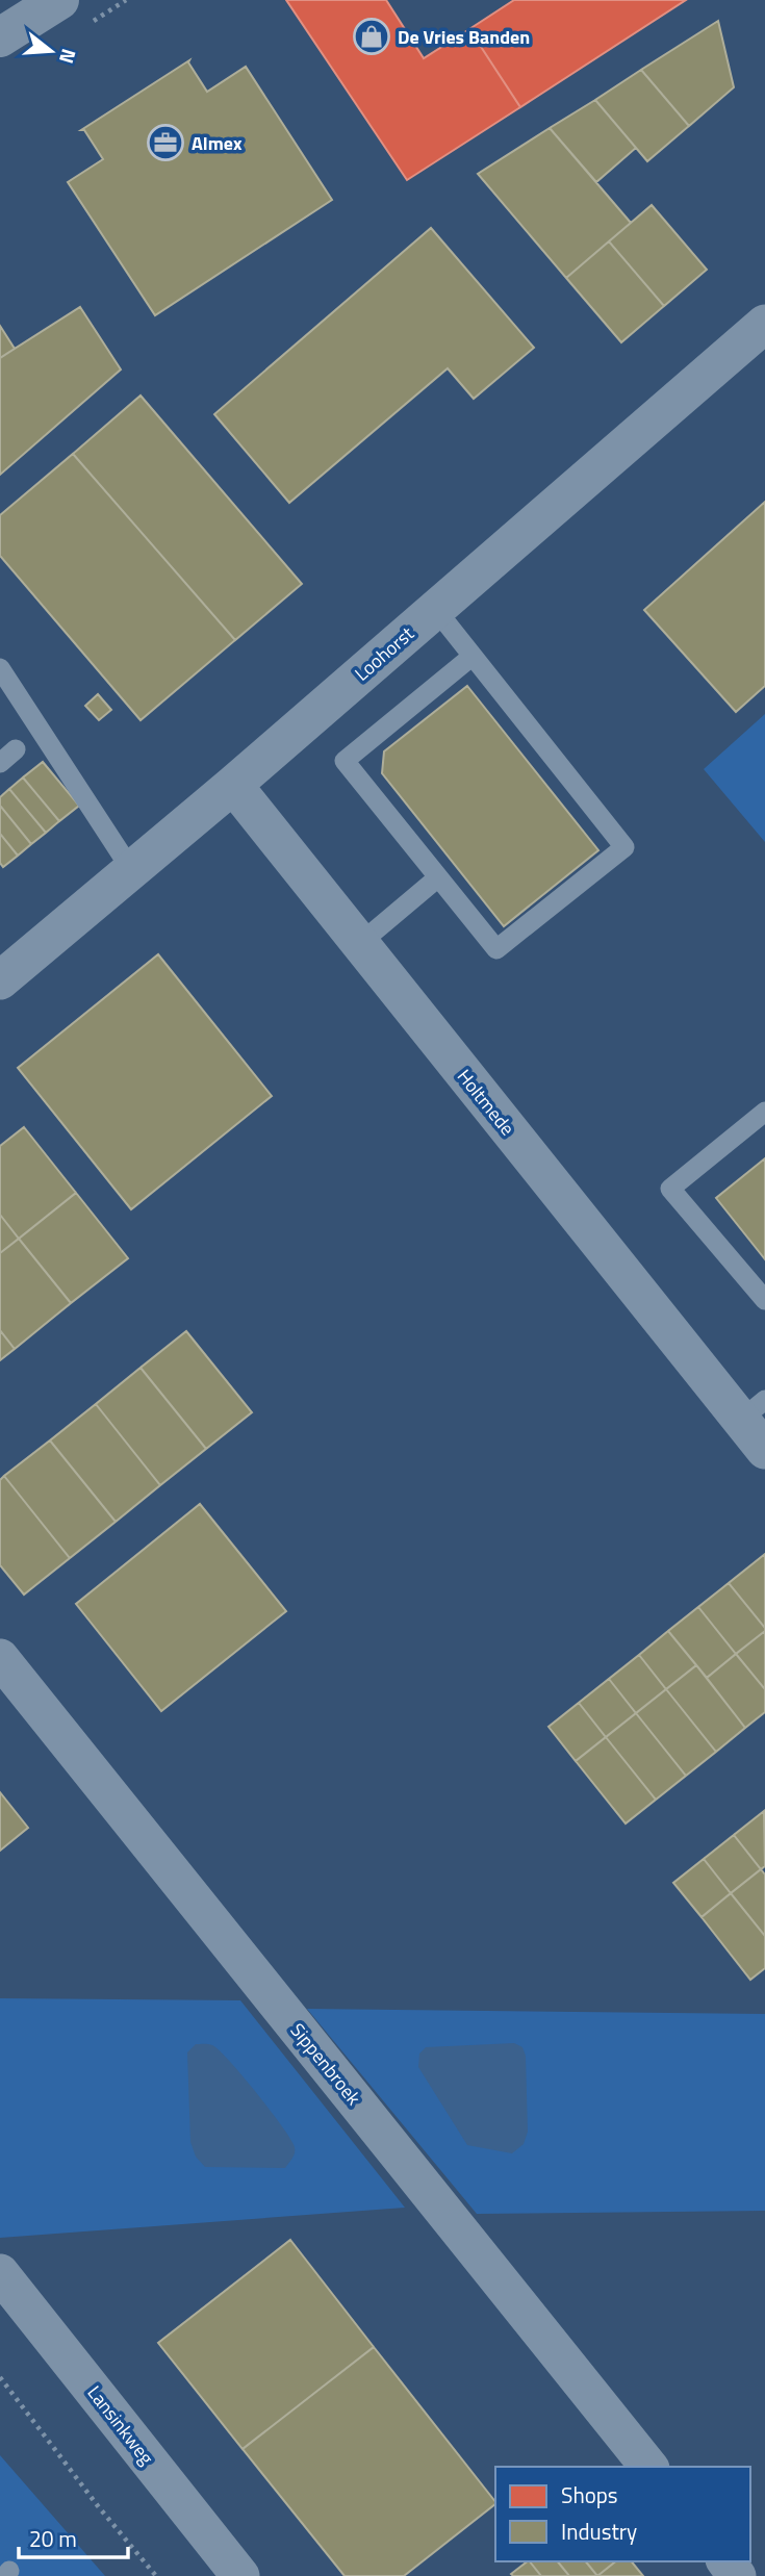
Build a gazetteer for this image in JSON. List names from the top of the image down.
{
  "streets": {
    "street": [
      "Loohorst",
      "Holtmede",
      "Sippenbroek",
      "Lansinkweg"
    ]
  },
  "crossings": [
    ["Loohorst", "Holtmede"]
  ],
  "places": {
    "shop": ["De Vries Banden"],
    "office": ["Almex"]
  },
  "legend": ["Shops", "Industry"],
  "scale_bar": "20 m",
  "north": "right"
}
